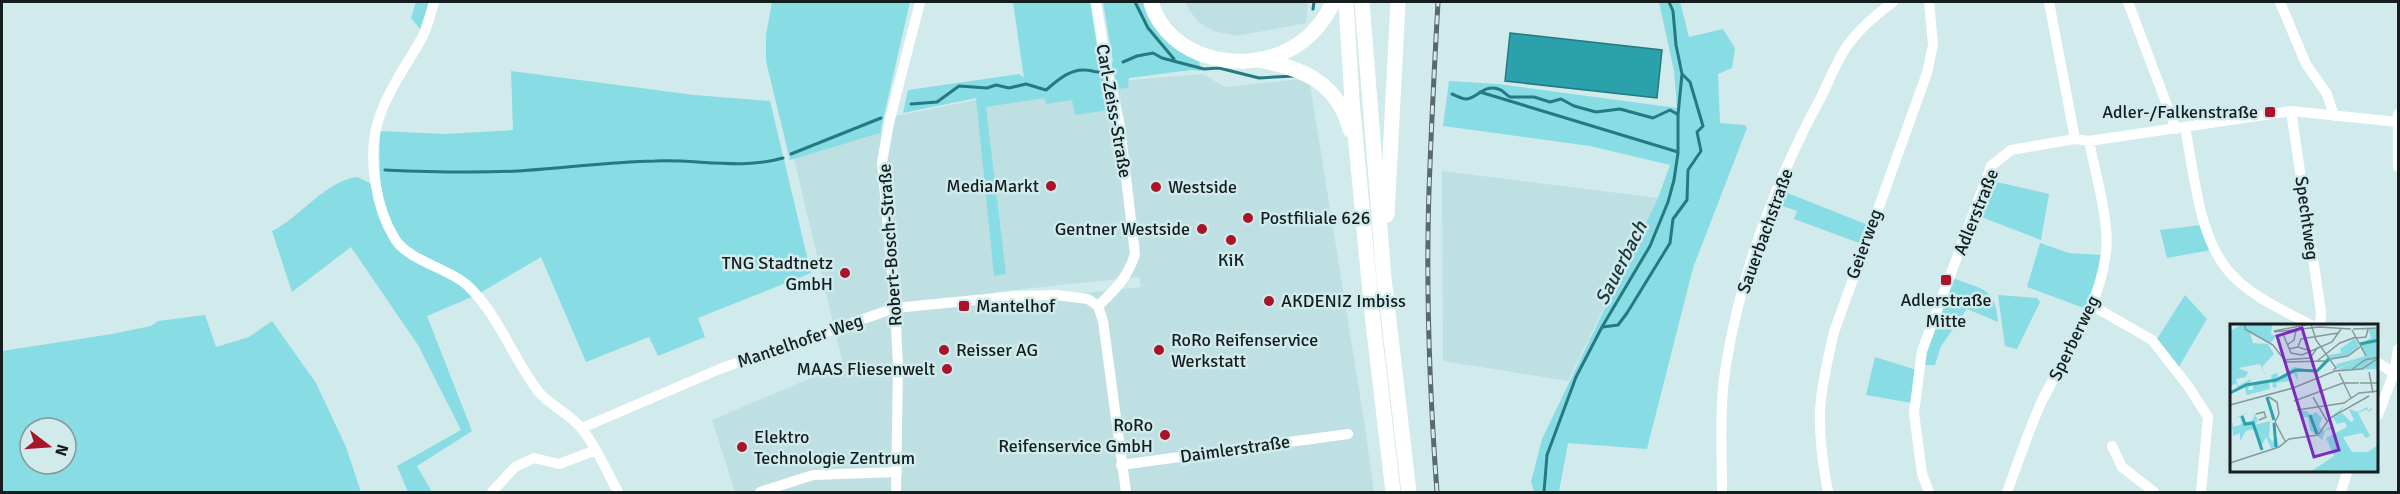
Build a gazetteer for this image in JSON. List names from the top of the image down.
{
  "streets": {
    "street": [
      "Carl-Zeiss-Straße",
      "Adlerstraße",
      "Spechtweg",
      "Sauerbachstraße",
      "Geierweg",
      "Robert-Bosch-Straße",
      "Sperberweg",
      "Mantelhofer Weg",
      "Daimlerstraße"
    ]
  },
  "crossings": [
    ["Carl-Zeiss-Straße", "Mantelhofer Weg"],
    ["Adlerstraße", "Spechtweg"],
    ["Adlerstraße", "Sperberweg"],
    ["Robert-Bosch-Straße", "Mantelhofer Weg"]
  ],
  "water": ["Sauerbach"],
  "places": {
    "transit": ["Adler-/Falkenstraße", "Adlerstraße Mitte", "Mantelhof"],
    "other": [
      "MediaMarkt",
      "Westside",
      "Postfiliale 626",
      "Gentner Westside",
      "KiK",
      "TNG Stadtnetz GmbH",
      "AKDENIZ Imbiss",
      "Reisser AG",
      "RoRo Reifenservice Werkstatt",
      "MAAS Fliesenwelt",
      "RoRo Reifenservice GmbH",
      "Elektro Technologie Zentrum"
    ]
  },
  "north": "right"
}
